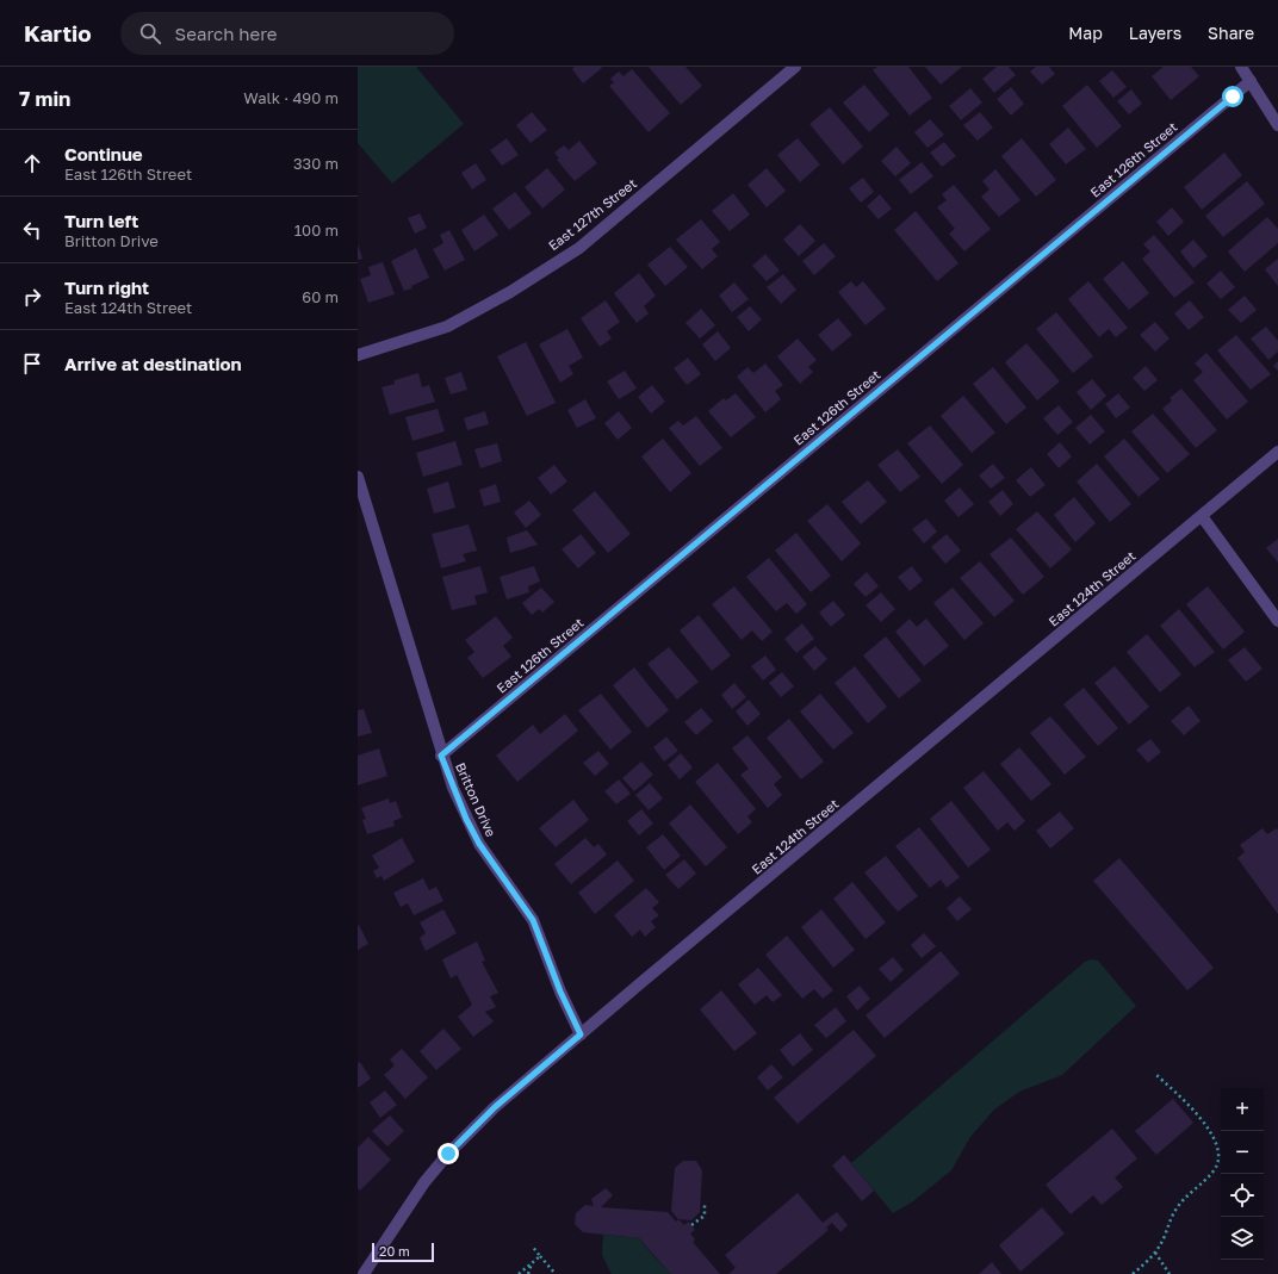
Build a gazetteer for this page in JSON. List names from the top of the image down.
{
  "streets": {
    "street": [
      "East 126th Street",
      "East 127th Street",
      "East 124th Street",
      "Britton Drive"
    ]
  },
  "crossings": [
    ["East 126th Street", "Britton Drive"],
    ["East 124th Street", "Britton Drive"]
  ],
  "scale_bar": "20 m",
  "page": {
    "header": "Kartio",
    "search": "Search here",
    "nav": ["Map", "Layers", "Share"],
    "heading": ["7 min", "Walk · 490 m"],
    "list": [
      ["Continue", "East 126th Street", "330 m"],
      ["Turn left", "Britton Drive", "100 m"],
      ["Turn right", "East 124th Street", "60 m"],
      "Arrive at destination"
    ],
    "map_buttons": ["+", "−"],
    "scale": "20 m"
  }
}
